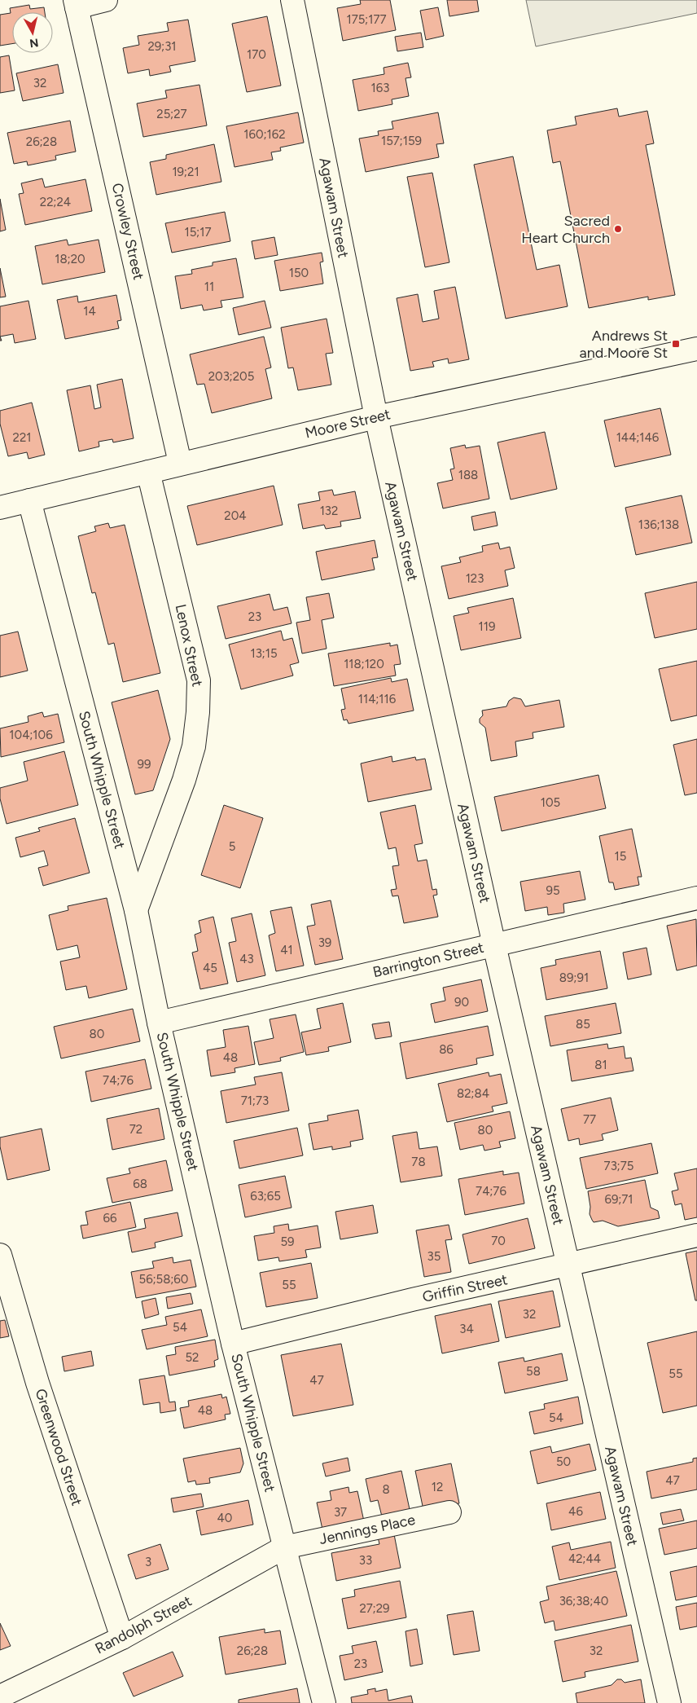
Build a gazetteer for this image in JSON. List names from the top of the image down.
{
  "streets": {
    "street": [
      "Agawam Street",
      "Crowley Street",
      "Moore Street",
      "Lenox Street",
      "South Whipple Street",
      "Barrington Street",
      "Griffin Street",
      "Greenwood Street",
      "Jennings Place",
      "Randolph Street"
    ]
  },
  "crossings": [
    ["Agawam Street", "Moore Street"],
    ["Agawam Street", "Barrington Street"],
    ["Agawam Street", "Griffin Street"],
    ["Crowley Street", "Moore Street"],
    ["Moore Street", "Lenox Street"],
    ["Moore Street", "South Whipple Street"],
    ["Lenox Street", "South Whipple Street"],
    ["South Whipple Street", "Barrington Street"],
    ["South Whipple Street", "Griffin Street"],
    ["South Whipple Street", "Jennings Place"],
    ["South Whipple Street", "Randolph Street"],
    ["Greenwood Street", "Randolph Street"],
    ["Jennings Place", "Randolph Street"]
  ],
  "places": {
    "other": ["Sacred Heart Church"],
    "transit": ["Andrews St and Moore St"]
  },
  "house_numbers": [
    "175;177",
    "29;31",
    "170",
    "32",
    "163",
    "25;27",
    "160;162",
    "157;159",
    "26;28",
    "19;21",
    "22;24",
    "15;17",
    "18;20",
    "150",
    "11",
    "14",
    "203;205",
    "221",
    "144;146",
    "188",
    "132",
    "204",
    "136;138",
    "123",
    "23",
    "119",
    "13;15",
    "118;120",
    "114;116",
    "104;106",
    "99",
    "105",
    "5",
    "15",
    "95",
    "39",
    "41",
    "43",
    "45",
    "89;91",
    "90",
    "85",
    "80",
    "86",
    "48",
    "81",
    "74;76",
    "82;84",
    "71;73",
    "77",
    "72",
    "80",
    "78",
    "73;75",
    "68",
    "74;76",
    "63;65",
    "69;71",
    "66",
    "70",
    "59",
    "35",
    "56;58;60",
    "55",
    "32",
    "54",
    "34",
    "52",
    "58",
    "55",
    "47",
    "48",
    "54",
    "50",
    "47",
    "12",
    "8",
    "46",
    "37",
    "40",
    "42;44",
    "33",
    "3",
    "36;38;40",
    "27;29",
    "26;28",
    "32",
    "23"
  ],
  "north": "bottom"
}
